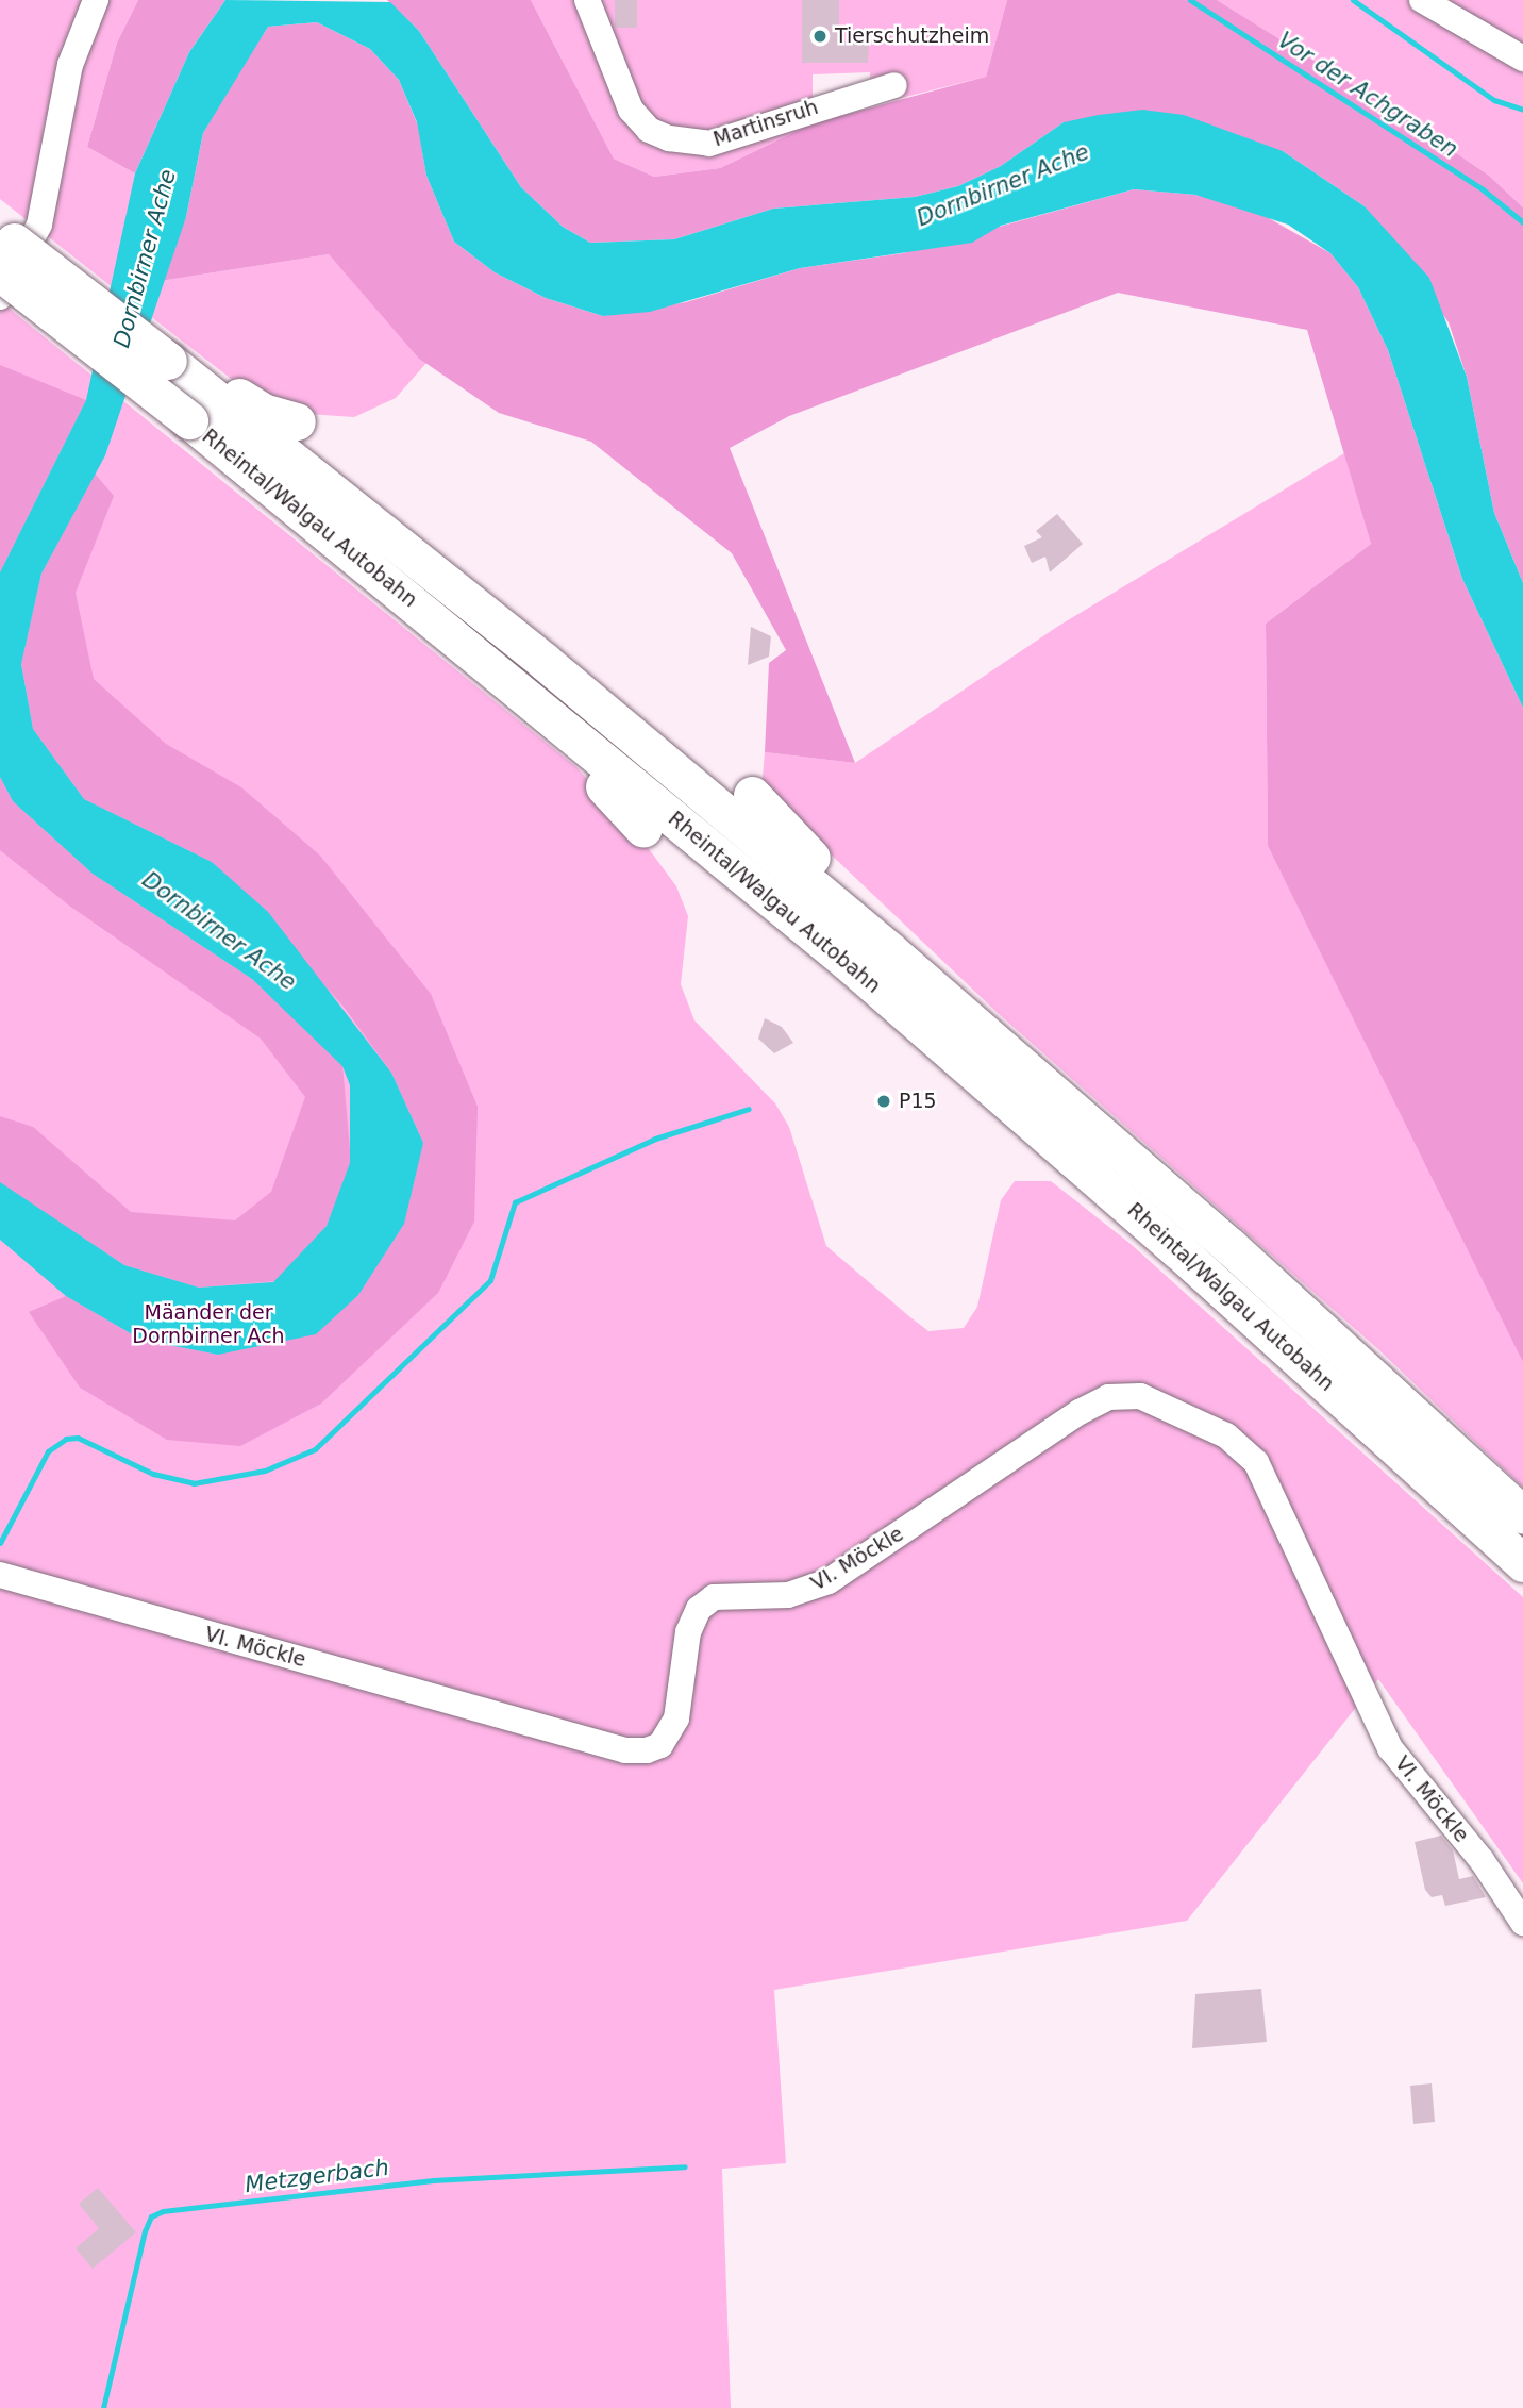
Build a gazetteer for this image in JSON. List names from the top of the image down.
{
  "streets": {
    "highway": ["Rheintal/Walgau Autobahn"],
    "street": ["Martinsruh", "VI. Möckle"]
  },
  "water": ["Vor der Achgraben", "Dornbirner Ache", "Metzgerbach"],
  "parks": ["Mäander der Dornbirner Ach"],
  "places": ["Tierschutzheim", "P15"]
}
